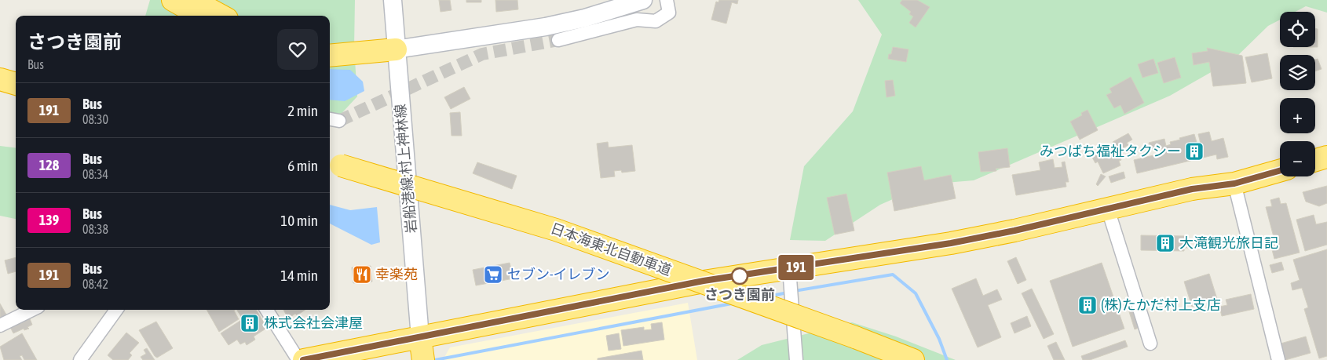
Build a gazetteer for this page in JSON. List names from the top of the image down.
{
  "streets": {
    "highway": ["日本海東北自動車道"],
    "main road": ["岩船港線;村上神林線"]
  },
  "places": {
    "building": [
      "みつばち福祉タクシー",
      "大滝観光旅日記",
      "(株)たかだ村上支店",
      "株式会社会津屋"
    ],
    "restaurant": ["幸楽苑"],
    "supermarket": ["セブン-イレブン"],
    "other": ["さつき園前"]
  },
  "lines": ["bus line 191"],
  "page": {
    "on_map": "191",
    "map_buttons": ["+", "−"],
    "heading": ["さつき園前", "Bus"],
    "list": [
      {
        "mark": "191",
        "name": "Bus",
        "note": "08:30",
        "value": "2 min"
      },
      {
        "mark": "128",
        "name": "Bus",
        "note": "08:34",
        "value": "6 min"
      },
      {
        "mark": "139",
        "name": "Bus",
        "note": "08:38",
        "value": "10 min"
      },
      {
        "mark": "191",
        "name": "Bus",
        "note": "08:42",
        "value": "14 min"
      }
    ]
  }
}
